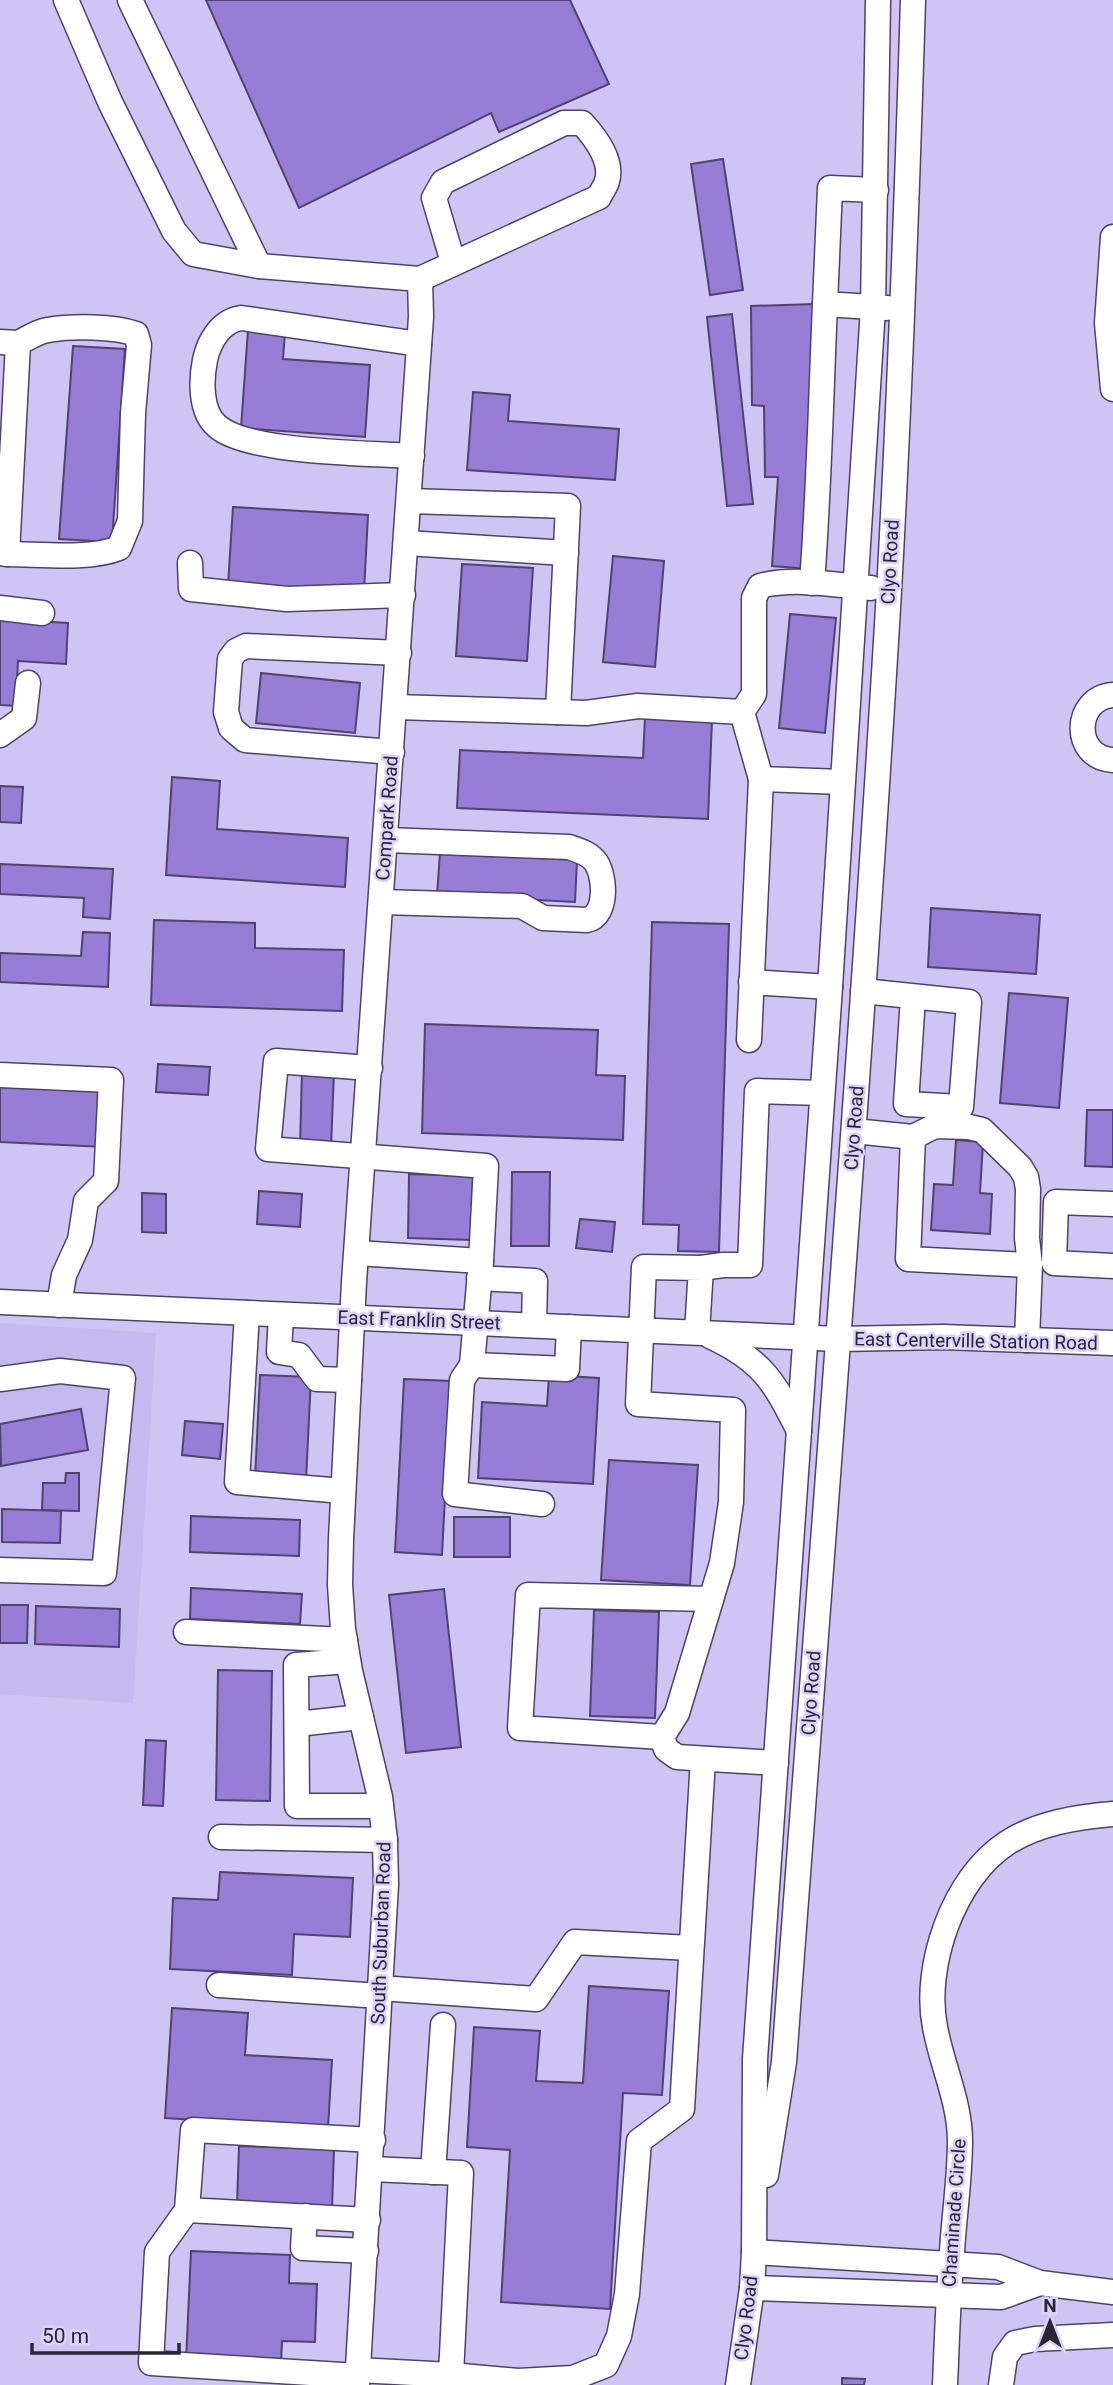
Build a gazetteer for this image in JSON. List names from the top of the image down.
{
  "streets": {
    "street": [
      "Clyo Road",
      "Compark Road",
      "East Franklin Street",
      "East Centerville Station Road",
      "South Suburban Road",
      "Chaminade Circle"
    ]
  },
  "crossings": [
    ["Clyo Road", "East Franklin Street"],
    ["Clyo Road", "East Centerville Station Road"],
    ["Compark Road", "East Franklin Street"],
    ["Compark Road", "South Suburban Road"],
    ["East Franklin Street", "East Centerville Station Road"],
    ["East Franklin Street", "South Suburban Road"]
  ],
  "scale_bar": "50 m",
  "north": "top"
}
